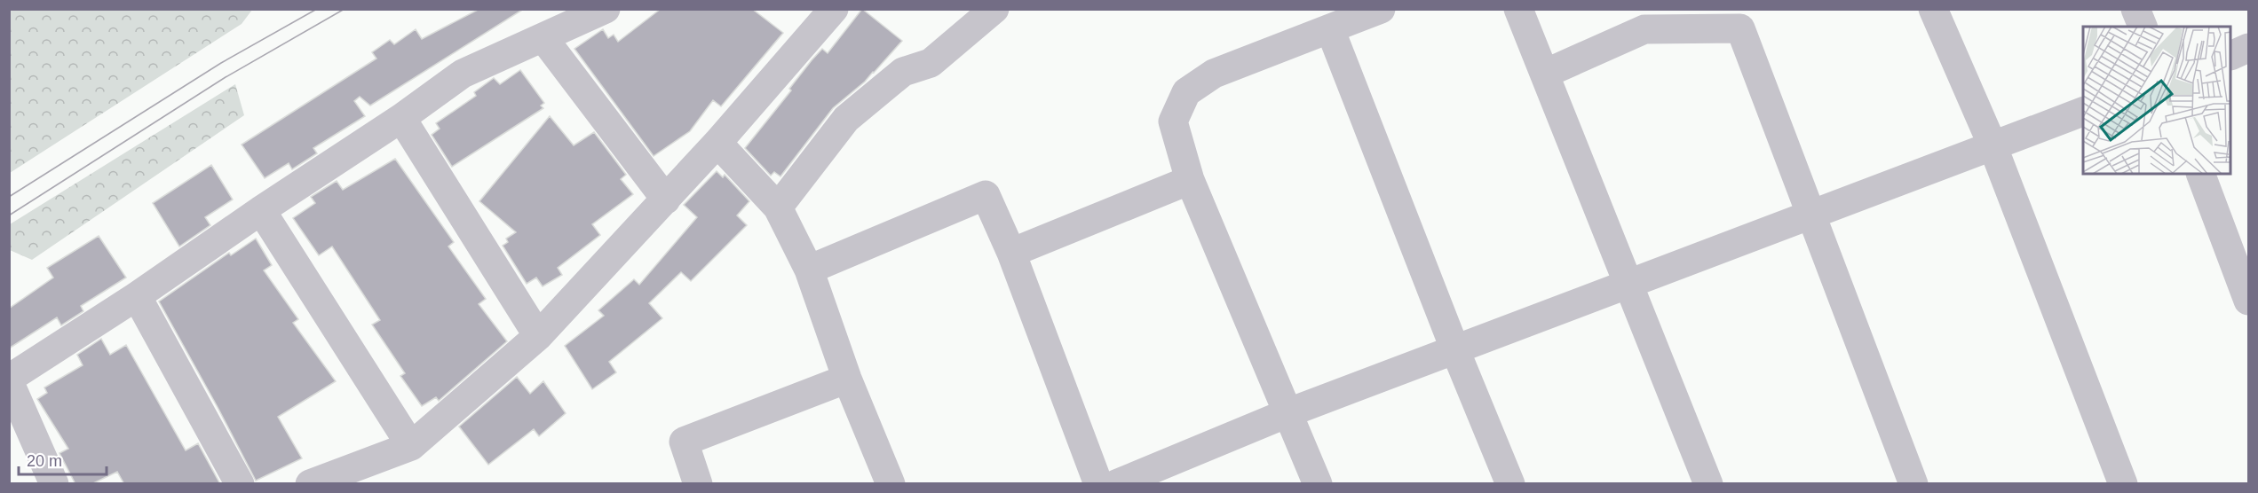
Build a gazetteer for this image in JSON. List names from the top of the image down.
{
  "scale_bar": "20 m"
}
